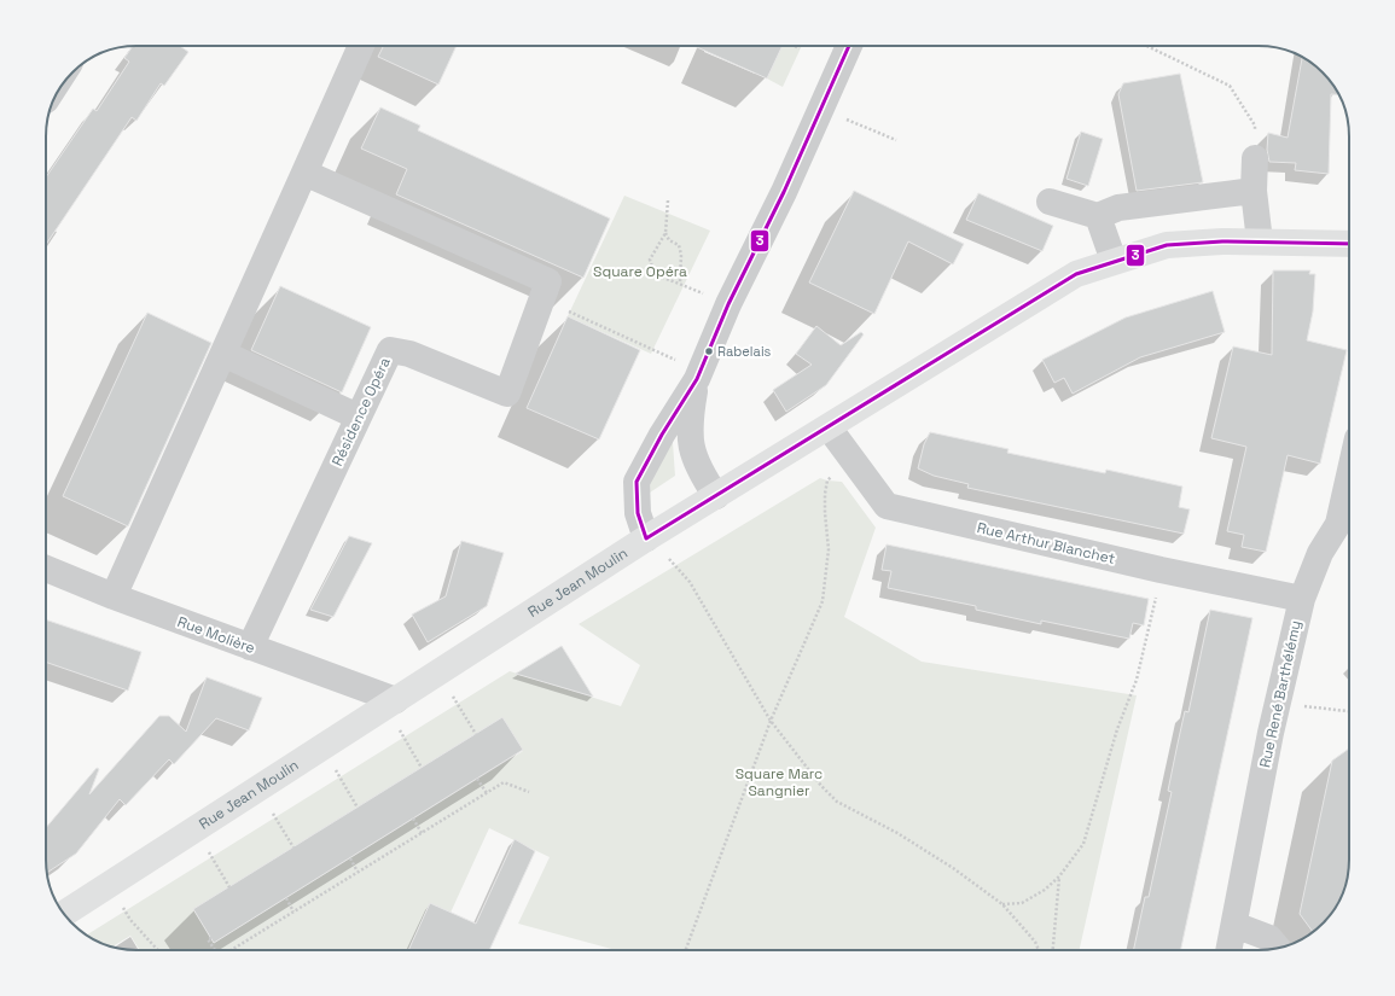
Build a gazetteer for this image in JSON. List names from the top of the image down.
{
  "streets": {
    "main road": ["Rue Jean Moulin"],
    "street": [
      "Résidence Opéra",
      "Rue Arthur Blanchet",
      "Rue Molière",
      "Rue René Barthélémy"
    ]
  },
  "crossings": [
    ["Résidence Opéra", "Rue Molière"],
    ["Rue Arthur Blanchet", "Rue Jean Moulin"],
    ["Rue Arthur Blanchet", "Rue René Barthélémy"],
    ["Rue Jean Moulin", "Rue Molière"]
  ],
  "parks": ["Square Opéra", "Square Marc Sangnier"],
  "places": ["Rabelais"],
  "lines": ["transit line 3"]
}
